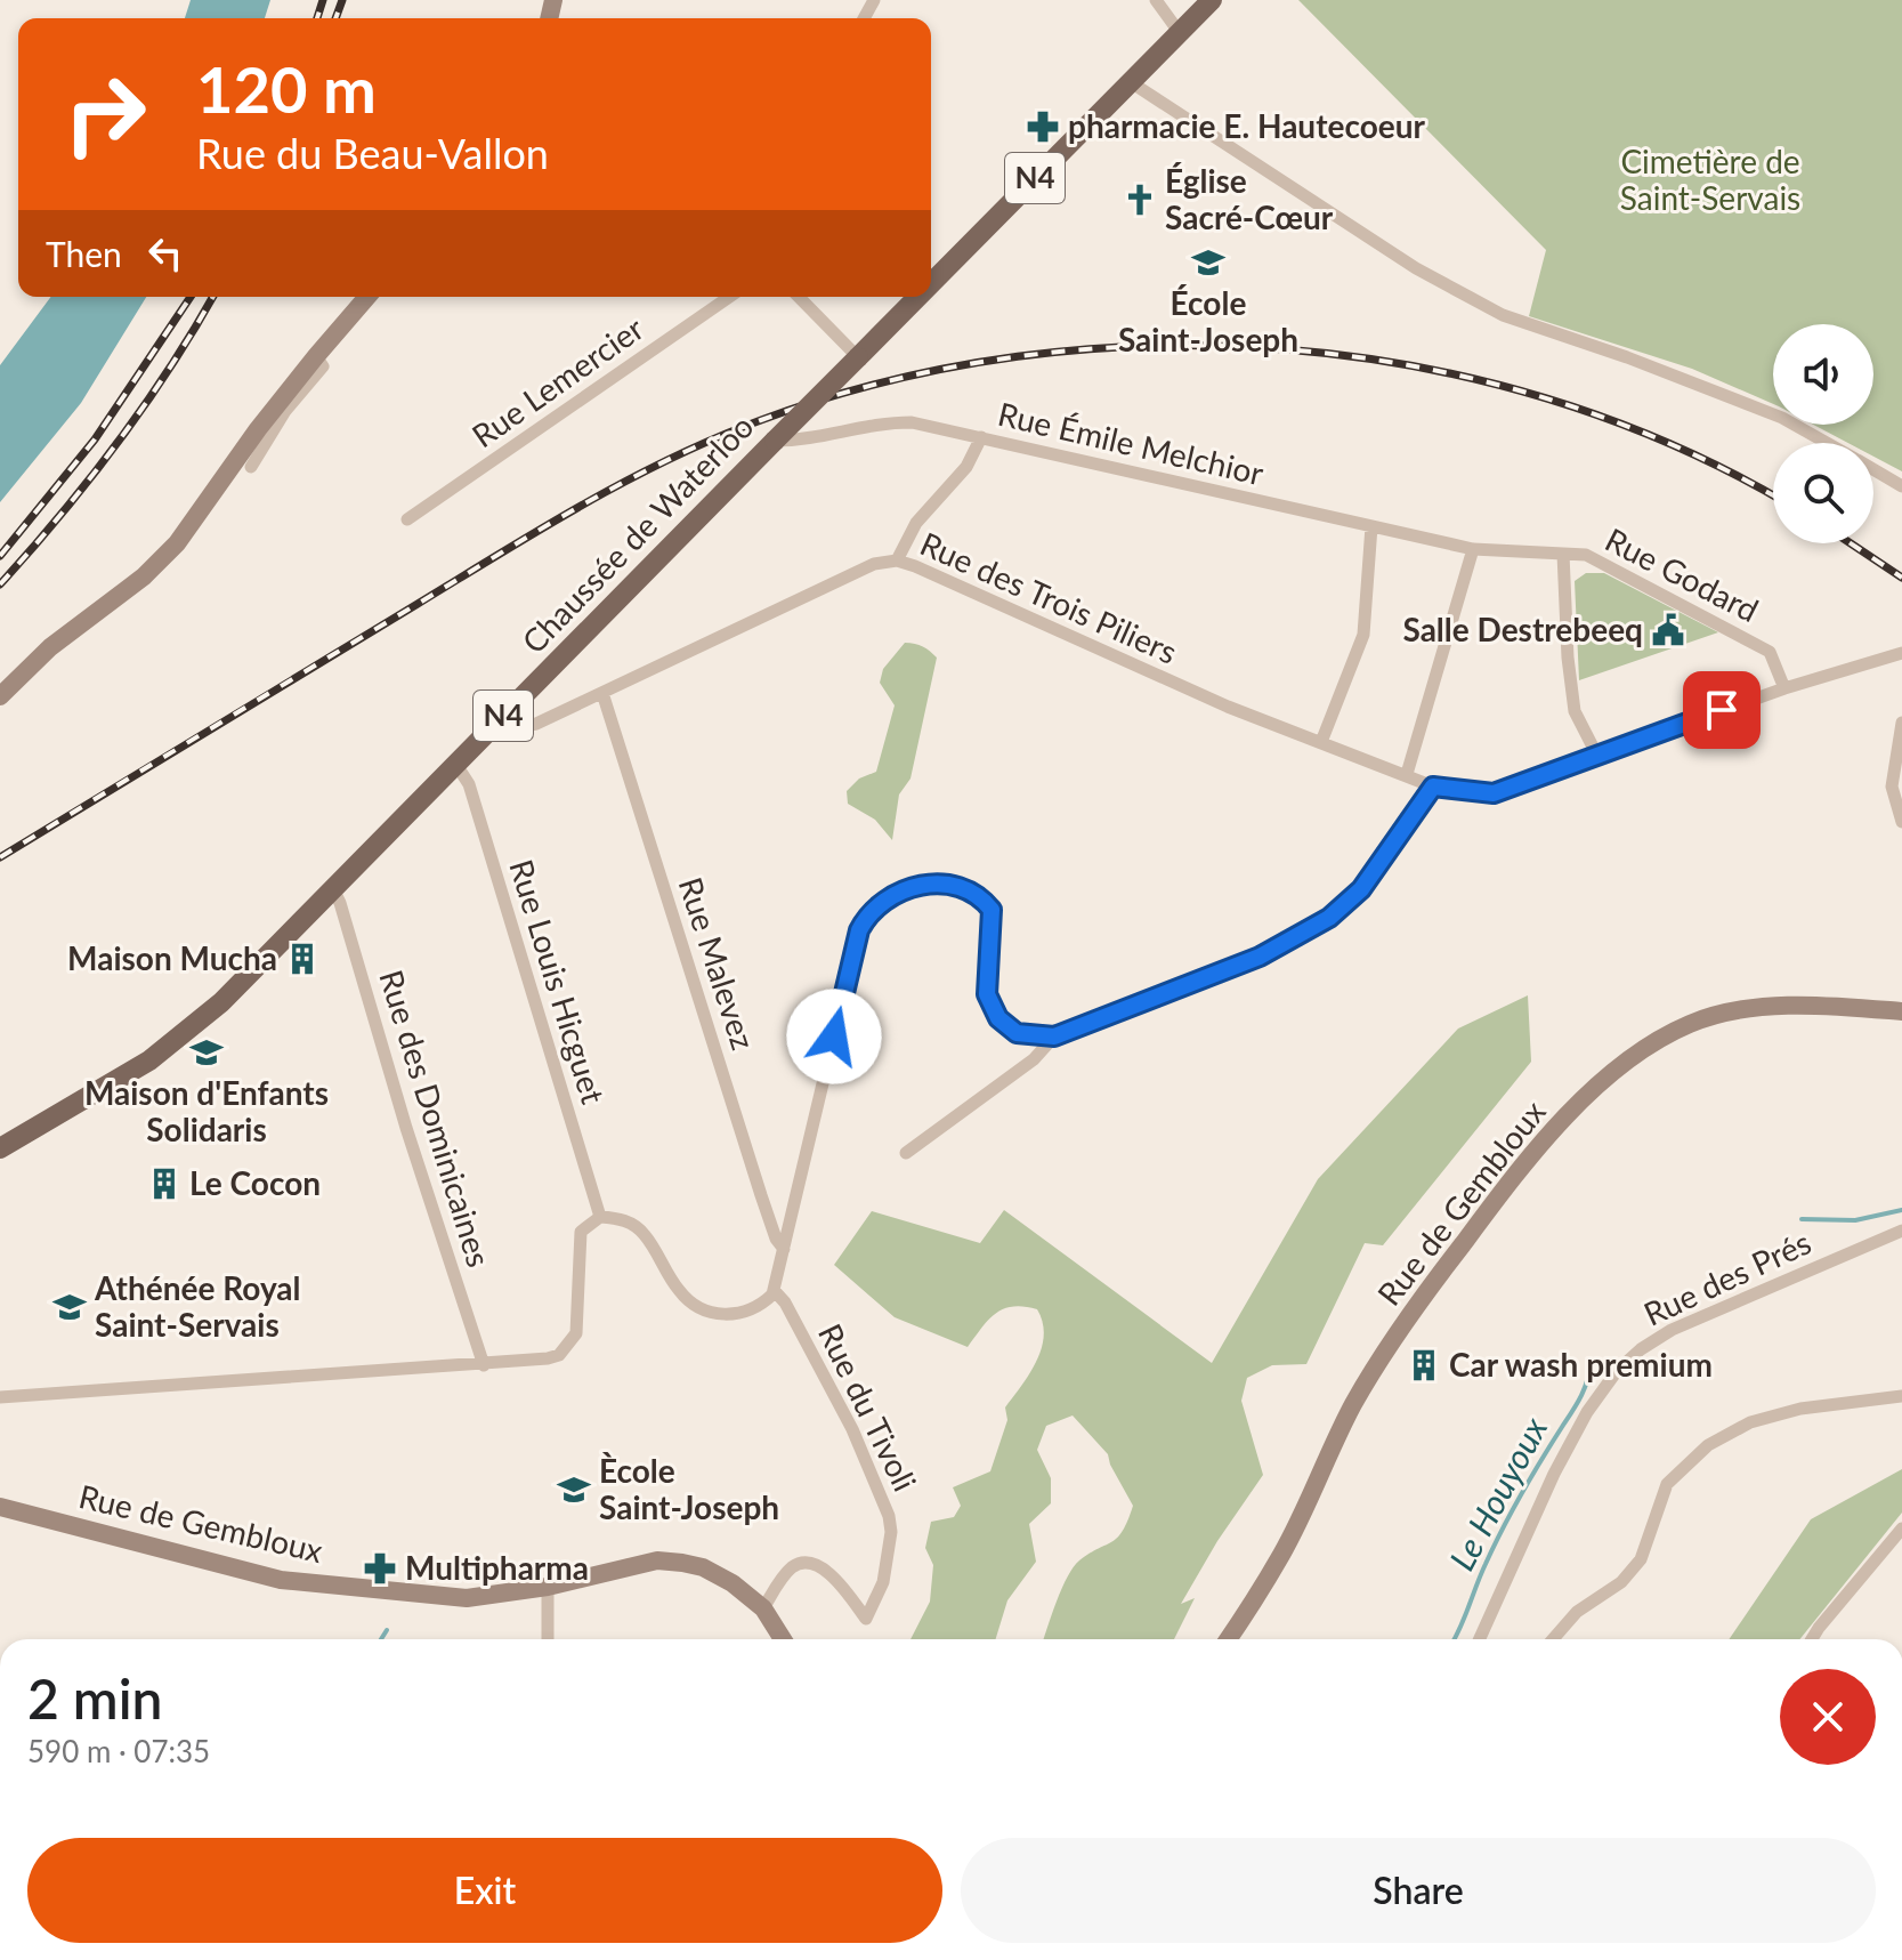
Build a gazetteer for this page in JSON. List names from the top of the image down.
{
  "streets": {
    "main road": ["N4", "Chaussée de Waterloo", "Rue de Gembloux"],
    "street": [
      "Rue Lemercier",
      "Rue Émile Melchior",
      "Rue Godard",
      "Rue des Trois Piliers",
      "Rue Malevez",
      "Rue Louis Hicguet",
      "Rue des Dominicaines",
      "Rue des Prés",
      "Rue du Tivoli"
    ]
  },
  "crossings": [
    ["Rue Émile Melchior", "Chaussée de Waterloo"],
    ["Rue Émile Melchior", "Rue Godard"],
    ["Chaussée de Waterloo", "Rue des Trois Piliers"],
    ["Chaussée de Waterloo", "Rue Louis Hicguet"],
    ["Chaussée de Waterloo", "Rue des Dominicaines"],
    ["Rue Godard", "Rue des Trois Piliers"],
    ["Rue des Trois Piliers", "Rue Malevez"],
    ["Rue de Gembloux", "Rue du Tivoli"]
  ],
  "water": ["Le Houyoux"],
  "parks": ["Cimetière de Saint-Servais"],
  "places": {
    "pharmacy": ["pharmacie E. Hautecoeur", "Multipharma"],
    "church": ["Église Sacré-Cœur"],
    "school or university": [
      "École Saint-Joseph",
      "Maison d'Enfants Solidaris",
      "Athénée Royal Saint-Servais",
      "Ècole Saint-Joseph"
    ],
    "public building": ["Salle Destrebeeq"],
    "building": ["Maison Mucha", "Le Cocon", "Car wash premium"]
  },
  "page": {
    "turn": ["120 m", "Rue du Beau-Vallon"],
    "then": "Then",
    "heading": ["2 min", "590 m · 07:35"],
    "buttons": ["Exit", "Share"]
  }
}
